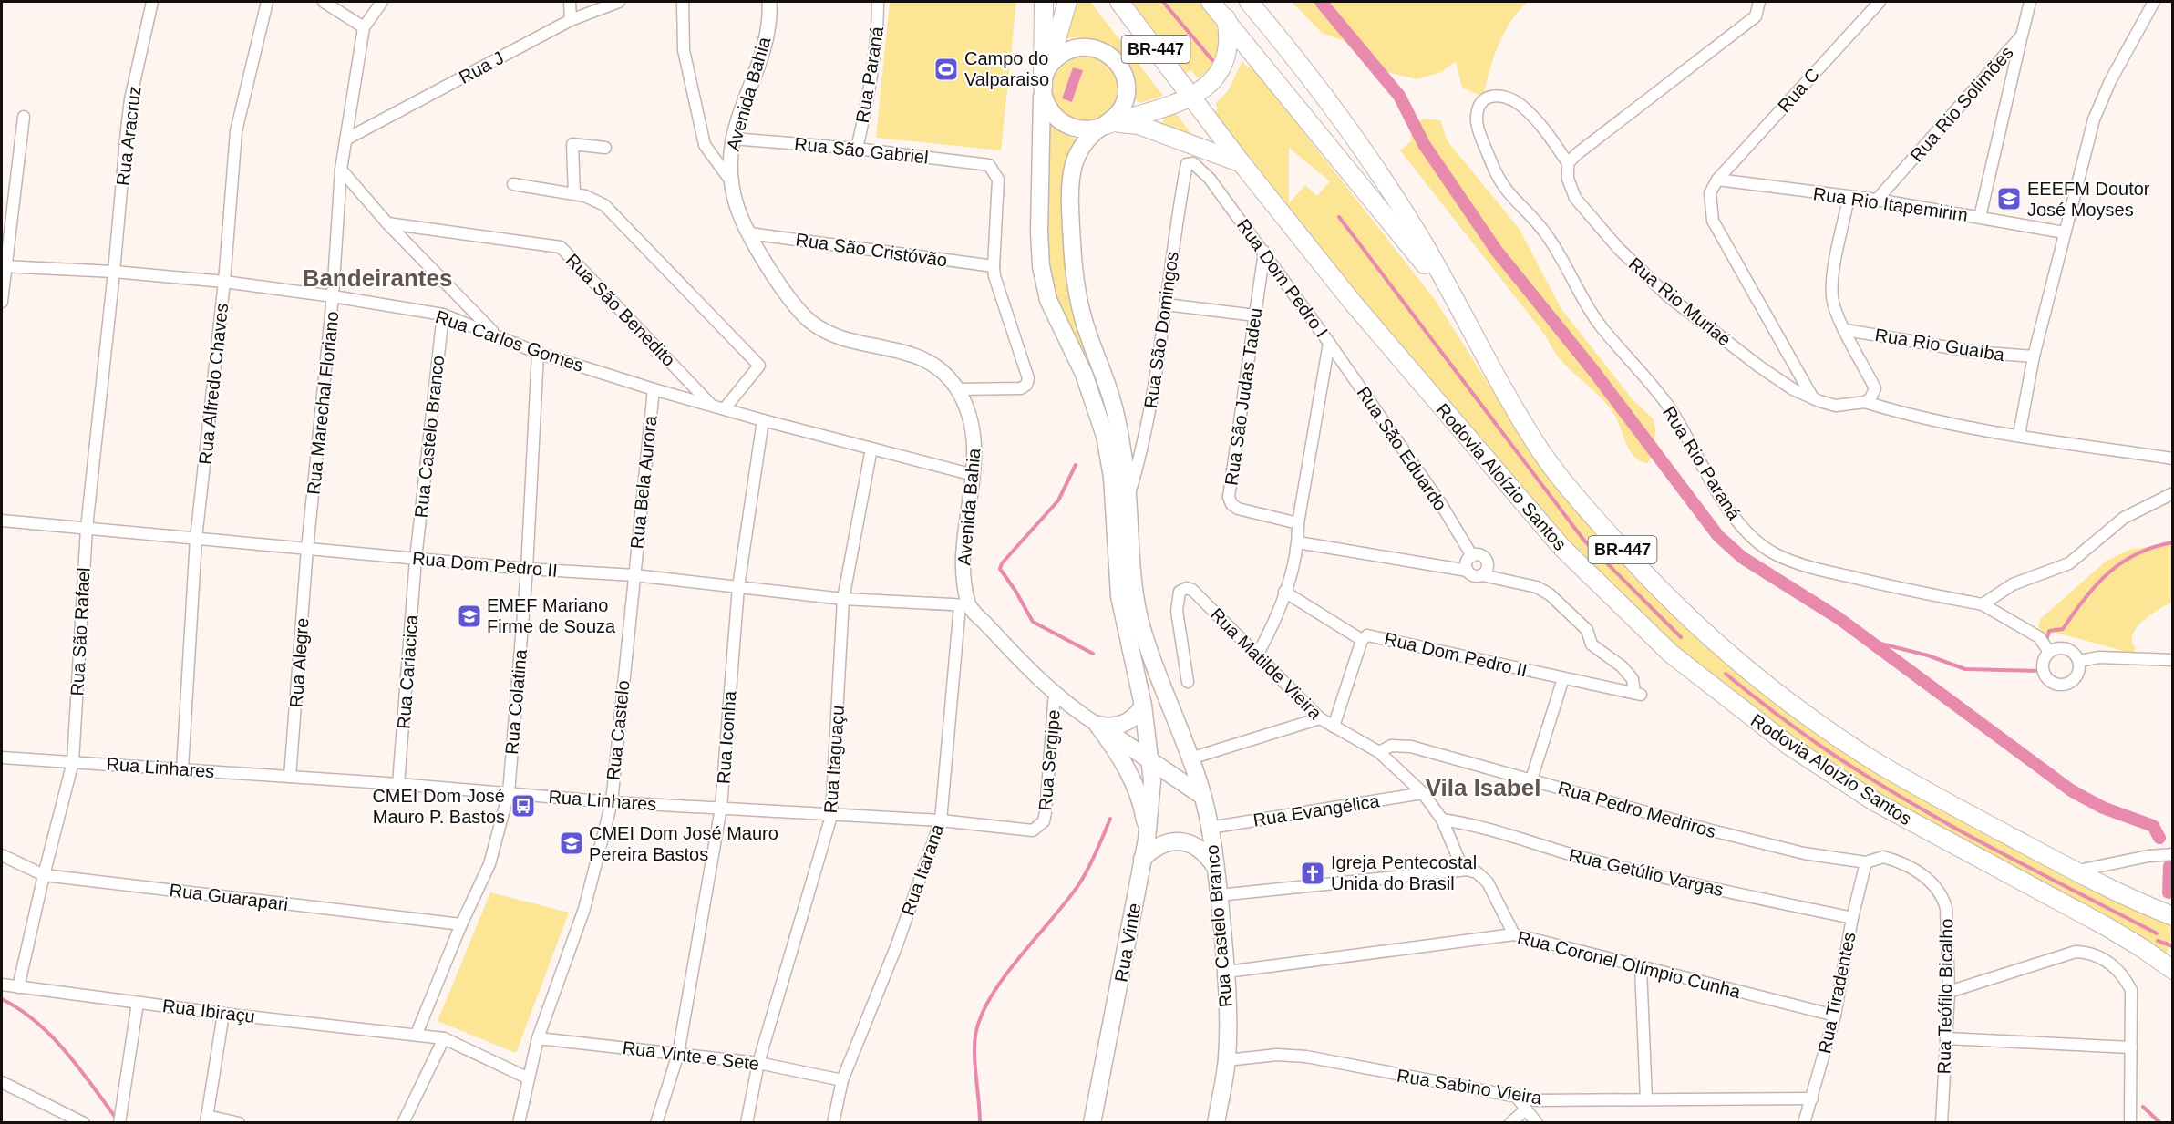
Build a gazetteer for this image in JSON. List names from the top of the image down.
{
  "streets": {
    "main road": [
      "BR-447",
      "Rua Castelo Branco",
      "Rodovia Aloízio Santos",
      "Rua Vinte"
    ],
    "street": [
      "Rua J",
      "Rua Paraná",
      "Rua C",
      "Avenida Bahia",
      "Rua Rio Solimões",
      "Rua Aracruz",
      "Rua São Gabriel",
      "Rua Rio Itapemirim",
      "Rua São Cristóvão",
      "Rua Dom Pedro I",
      "Rua Rio Muriaé",
      "Rua São Benedito",
      "Rua São Domingos",
      "Rua Carlos Gomes",
      "Rua Rio Guaíba",
      "Rua Alfredo Chaves",
      "Rua São Judas Tadeu",
      "Rua Marechal Floriano",
      "Rua São Eduardo",
      "Rua Rio Paraná",
      "Rua Bela Aurora",
      "Rua Dom Pedro II",
      "Rua São Rafael",
      "Rua Alegre",
      "Rua Matilde Vieira",
      "Rua Cariacica",
      "Rua Colatina",
      "Rua Castelo",
      "Rua Iconha",
      "Rua Itaguaçu",
      "Rua Sergipe",
      "Rua Linhares",
      "Rua Pedro Medriros",
      "Rua Evangélica",
      "Rua Itarana",
      "Rua Getúlio Vargas",
      "Rua Guarapari",
      "Rua Coronel Olímpio Cunha",
      "Rua Tiradentes",
      "Rua Teófilo Bicalho",
      "Rua Ibiraçu",
      "Rua Vinte e Sete",
      "Rua Sabino Vieira"
    ]
  },
  "crossings": [
    ["Rua J", "Rua Marechal Floriano"],
    ["Rua Paraná", "Rua São Gabriel"],
    ["Rua C", "Rua Rio Itapemirim"],
    ["Avenida Bahia", "Rua São Gabriel"],
    ["Avenida Bahia", "Rua São Cristóvão"],
    ["Avenida Bahia", "Rua Carlos Gomes"],
    ["Avenida Bahia", "Rua Dom Pedro II"],
    ["Avenida Bahia", "Rua Itarana"],
    ["Rua Rio Solimões", "Rua Rio Itapemirim"],
    ["Rua Aracruz", "Rua Carlos Gomes"],
    ["Rua Aracruz", "Rua São Rafael"],
    ["Rua São Gabriel", "Rua São Cristóvão"],
    ["Rua Dom Pedro I", "Rua São Domingos"],
    ["Rua Dom Pedro I", "Rua São Judas Tadeu"],
    ["Rua Dom Pedro I", "Rua São Eduardo"],
    ["Rua Dom Pedro I", "Rua Matilde Vieira"],
    ["Rua Rio Muriaé", "Rua Rio Paraná"],
    ["Rua São Benedito", "Rua Carlos Gomes"],
    ["Rua São Domingos", "Rua Castelo Branco"],
    ["Rua Carlos Gomes", "Rua Alfredo Chaves"],
    ["Rua Carlos Gomes", "Rua Marechal Floriano"],
    ["Rua Carlos Gomes", "Rua Castelo Branco"],
    ["Rua Carlos Gomes", "Rua Bela Aurora"],
    ["Rua Carlos Gomes", "Rua São Rafael"],
    ["Rua Carlos Gomes", "Rua Colatina"],
    ["Rua Carlos Gomes", "Rua Iconha"],
    ["Rua Carlos Gomes", "Rua Itaguaçu"],
    ["Rua Alfredo Chaves", "Rua Dom Pedro II"],
    ["Rua Alfredo Chaves", "Rua Linhares"],
    ["Rua Marechal Floriano", "Rua Dom Pedro II"],
    ["Rua Marechal Floriano", "Rua Alegre"],
    ["Rua Castelo Branco", "Rua Dom Pedro II"],
    ["Rua Castelo Branco", "Rua Cariacica"],
    ["Rua Castelo Branco", "Rua Evangélica"],
    ["Rua Castelo Branco", "Rua Vinte"],
    ["Rua Castelo Branco", "Rua Coronel Olímpio Cunha"],
    ["Rua Castelo Branco", "Rua Sabino Vieira"],
    ["Rua São Eduardo", "Rua Dom Pedro II"],
    ["Rua Bela Aurora", "Rua Dom Pedro II"],
    ["Rua Bela Aurora", "Rua Castelo"],
    ["Rua Dom Pedro II", "Rua São Rafael"],
    ["Rua Dom Pedro II", "Rua Alegre"],
    ["Rua Dom Pedro II", "Rua Matilde Vieira"],
    ["Rua Dom Pedro II", "Rua Cariacica"],
    ["Rua Dom Pedro II", "Rua Colatina"],
    ["Rua Dom Pedro II", "Rua Castelo"],
    ["Rua Dom Pedro II", "Rua Iconha"],
    ["Rua Dom Pedro II", "Rua Itaguaçu"],
    ["Rua Dom Pedro II", "Rua Itarana"],
    ["Rua São Rafael", "Rua Linhares"],
    ["Rua São Rafael", "Rua Guarapari"],
    ["Rua São Rafael", "Rua Ibiraçu"],
    ["Rua Alegre", "Rua Linhares"],
    ["Rua Matilde Vieira", "Rua Pedro Medriros"],
    ["Rua Matilde Vieira", "Rua Evangélica"],
    ["Rua Matilde Vieira", "Rua Getúlio Vargas"],
    ["Rua Matilde Vieira", "Rua Coronel Olímpio Cunha"],
    ["Rua Cariacica", "Rua Linhares"],
    ["Rua Colatina", "Rua Linhares"],
    ["Rua Colatina", "Rua Guarapari"],
    ["Rua Colatina", "Rua Ibiraçu"],
    ["Rua Castelo", "Rua Linhares"],
    ["Rua Castelo", "Rua Vinte e Sete"],
    ["Rua Iconha", "Rua Linhares"],
    ["Rua Iconha", "Rua Vinte e Sete"],
    ["Rua Itaguaçu", "Rua Linhares"],
    ["Rua Itaguaçu", "Rua Vinte e Sete"],
    ["Rua Sergipe", "Rua Linhares"],
    ["Rua Linhares", "Rua Itarana"],
    ["Rua Pedro Medriros", "Rua Tiradentes"],
    ["Rua Pedro Medriros", "Rua Teófilo Bicalho"],
    ["Rua Itarana", "Rua Vinte e Sete"],
    ["Rua Getúlio Vargas", "Rua Tiradentes"],
    ["Rua Coronel Olímpio Cunha", "Rua Tiradentes"],
    ["Rua Tiradentes", "Rua Teófilo Bicalho"],
    ["Rua Tiradentes", "Rua Sabino Vieira"]
  ],
  "districts": ["Bandeirantes", "Vila Isabel"],
  "places": {
    "sports": ["Campo do Valparaiso"],
    "school or university": ["EEEFM Doutor José Moyses", "EMEF Mariano Firme de Souza", "CMEI Dom José Mauro Pereira Bastos"],
    "bus stop": ["CMEI Dom José Mauro P. Bastos"],
    "church": ["Igreja Pentecostal Unida do Brasil"]
  }
}
